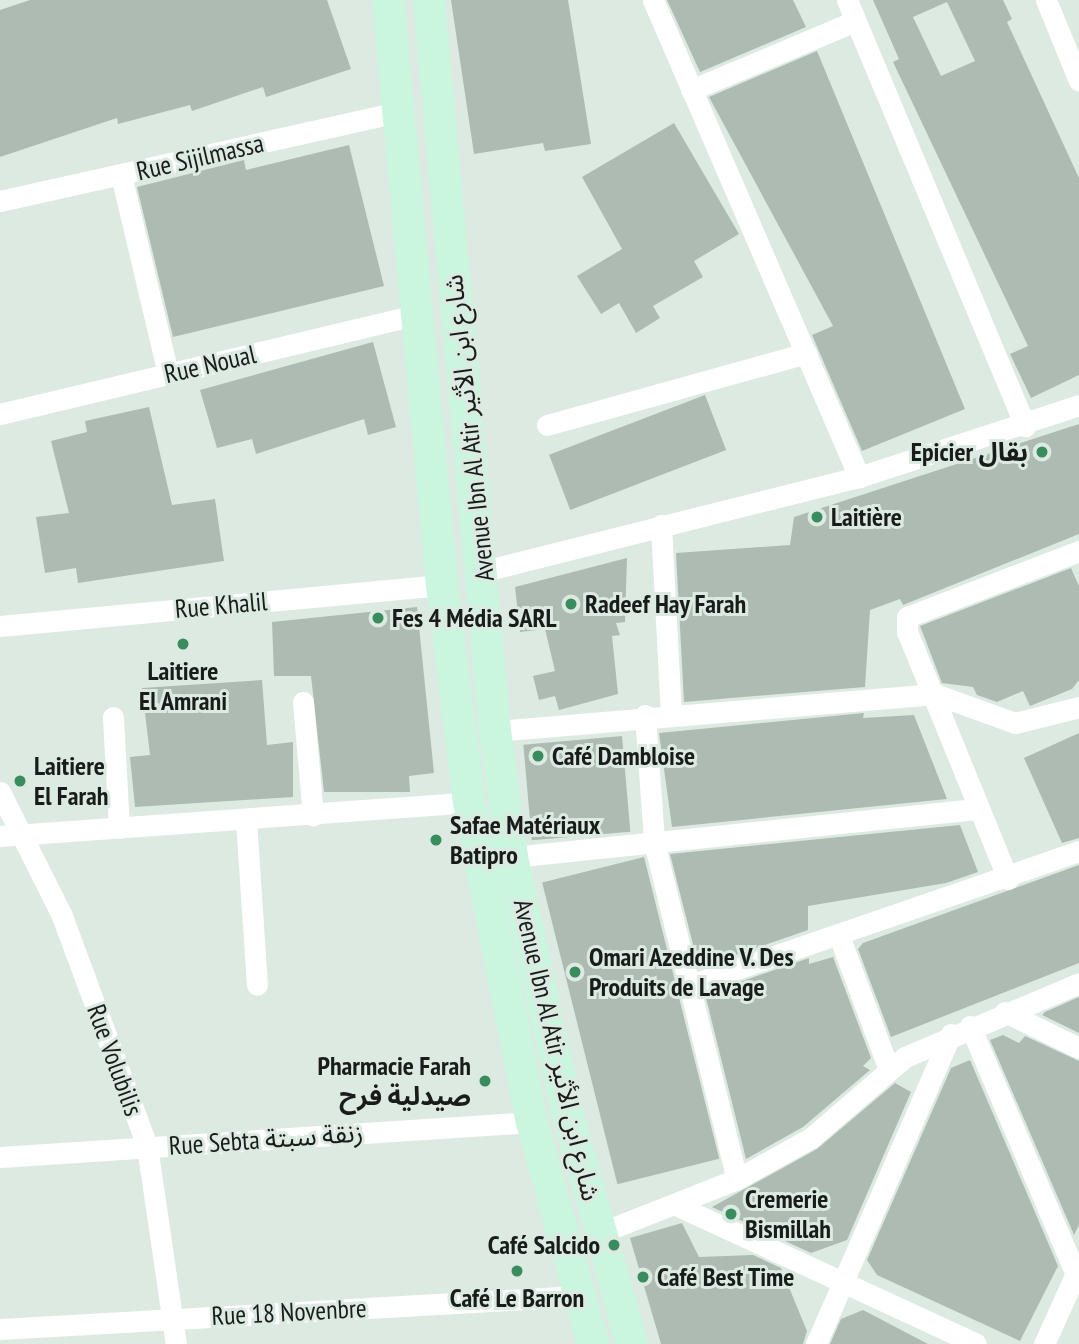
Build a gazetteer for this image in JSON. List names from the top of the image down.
{
  "streets": {
    "street": [
      "Rue Sijilmassa",
      "Rue Noual",
      "Avenue Ibn Al Atir شارع ابن الأثير",
      "Rue Khalil",
      "Rue Volubilis",
      "Rue Sebta زنقة سبتة",
      "Rue 18 Novenbre"
    ]
  },
  "crossings": [
    ["Rue Sijilmassa", "Avenue Ibn Al Atir شارع ابن الأثير"],
    ["Rue Noual", "Avenue Ibn Al Atir شارع ابن الأثير"],
    ["Avenue Ibn Al Atir شارع ابن الأثير", "Rue Khalil"],
    ["Avenue Ibn Al Atir شارع ابن الأثير", "Rue Sebta زنقة سبتة"],
    ["Avenue Ibn Al Atir شارع ابن الأثير", "Rue 18 Novenbre"],
    ["Rue Volubilis", "Rue Sebta زنقة سبتة"],
    ["Rue Volubilis", "Rue 18 Novenbre"]
  ],
  "places": [
    "Epicier بقال",
    "Laitière",
    "Radeef Hay Farah",
    "Fes 4 Média SARL",
    "Laitiere El Amrani",
    "Café Dambloise",
    "Laitiere El Farah",
    "Safae Matériaux Batipro",
    "Omari Azeddine V. Des Produits de Lavage",
    "Pharmacie Farah صيدلية فرح",
    "Cremerie Bismillah",
    "Café Salcido",
    "Café Le Barron",
    "Café Best Time"
  ]
}
